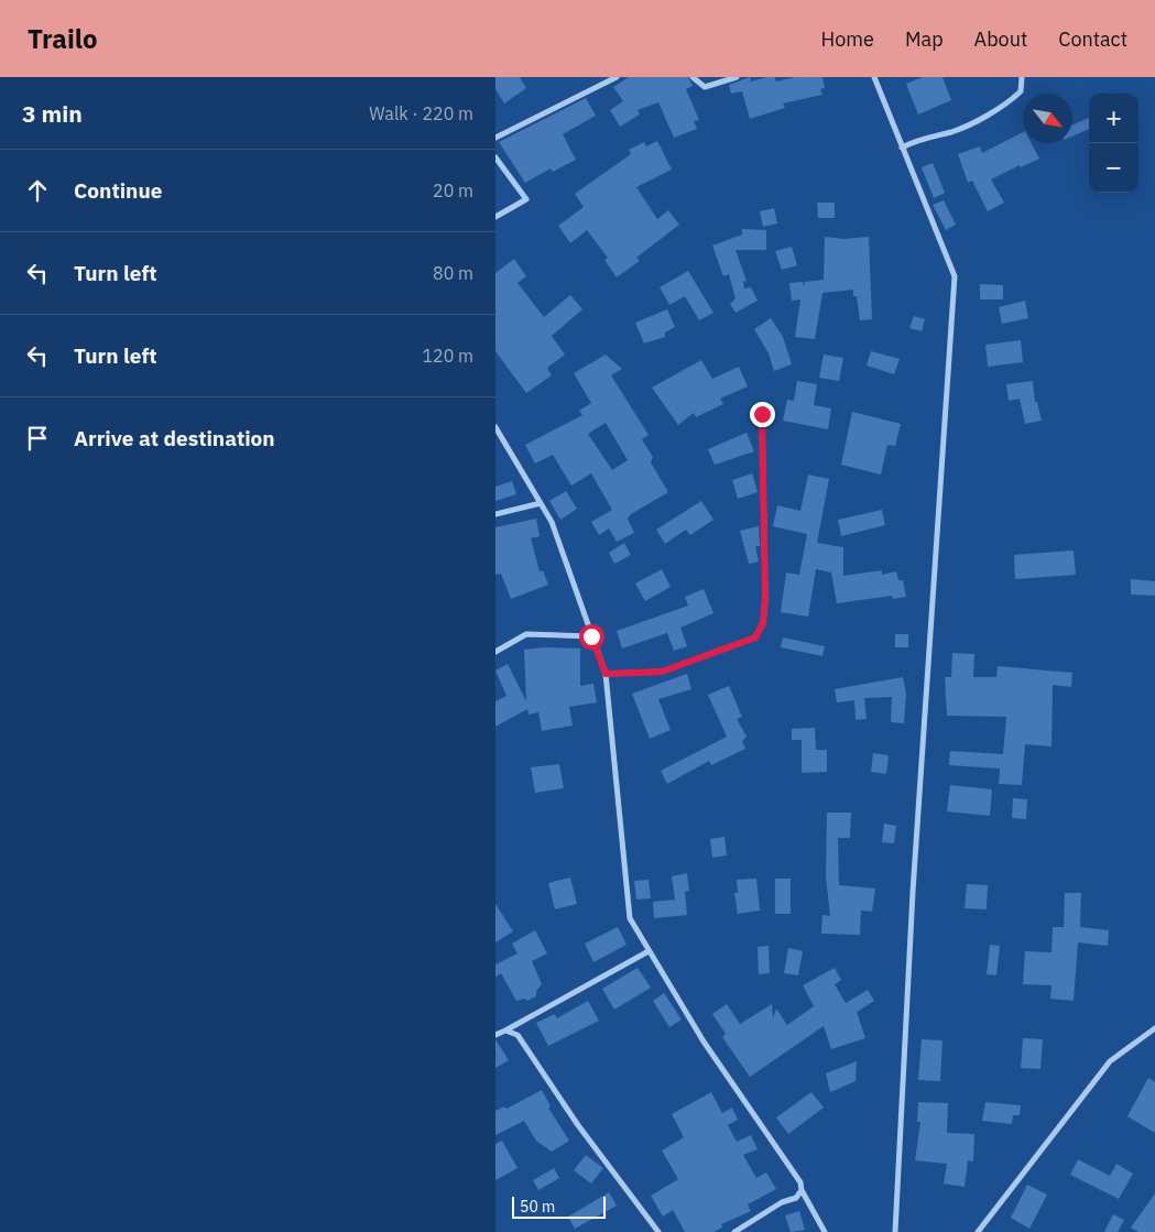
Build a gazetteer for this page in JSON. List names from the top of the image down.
{
  "scale_bar": "50 m",
  "north": "bottom right",
  "page": {
    "header": "Trailo",
    "nav": [
      "Home",
      "Map",
      "About",
      "Contact"
    ],
    "heading": ["3 min", "Walk · 220 m"],
    "map_buttons": ["+", "−"],
    "list": [
      ["Continue", "20 m"],
      ["Turn left", "80 m"],
      ["Turn left", "120 m"],
      "Arrive at destination"
    ],
    "scale": "50 m"
  }
}
